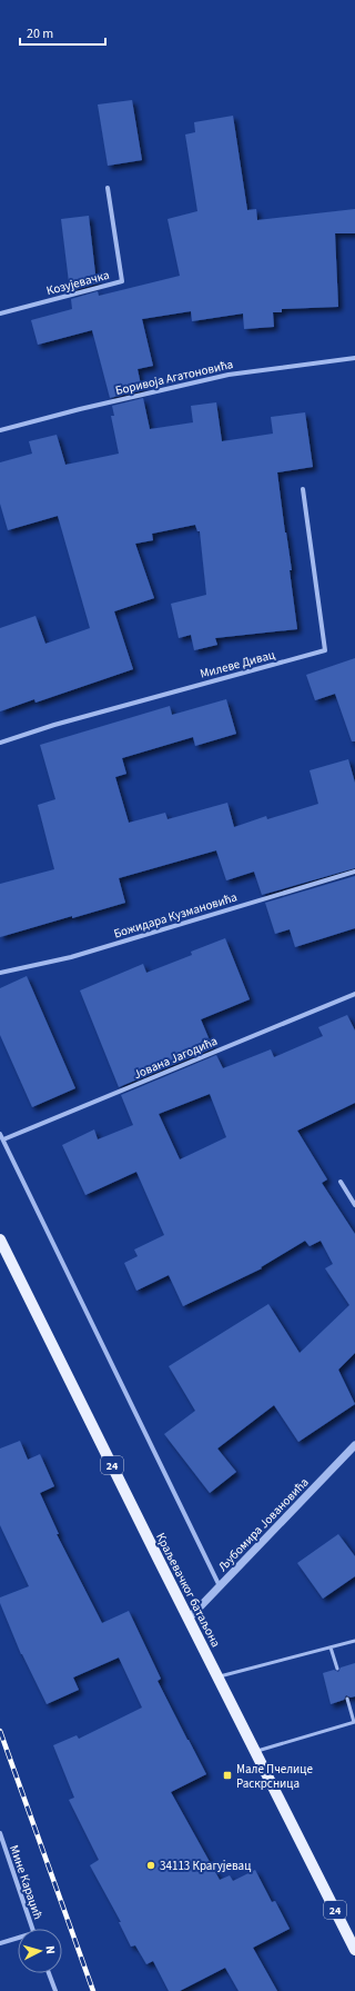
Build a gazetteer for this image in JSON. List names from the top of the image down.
{
  "streets": {
    "main road": ["24", "Краљевачког батаљона"],
    "street": [
      "Козујевачка",
      "Боривоја Агатоновића",
      "Милеве Дивац",
      "Божидара Кузмановића",
      "Јована Јагодића",
      "Љубомира Јовановића",
      "Мине Караџић"
    ]
  },
  "crossings": [
    ["Љубомира Јовановића", "Краљевачког батаљона"]
  ],
  "places": {
    "transit": ["Мале Пчелице Раскрсница"],
    "other": ["34113 Крагујевац"]
  },
  "scale_bar": "20 m",
  "north": "right"
}
